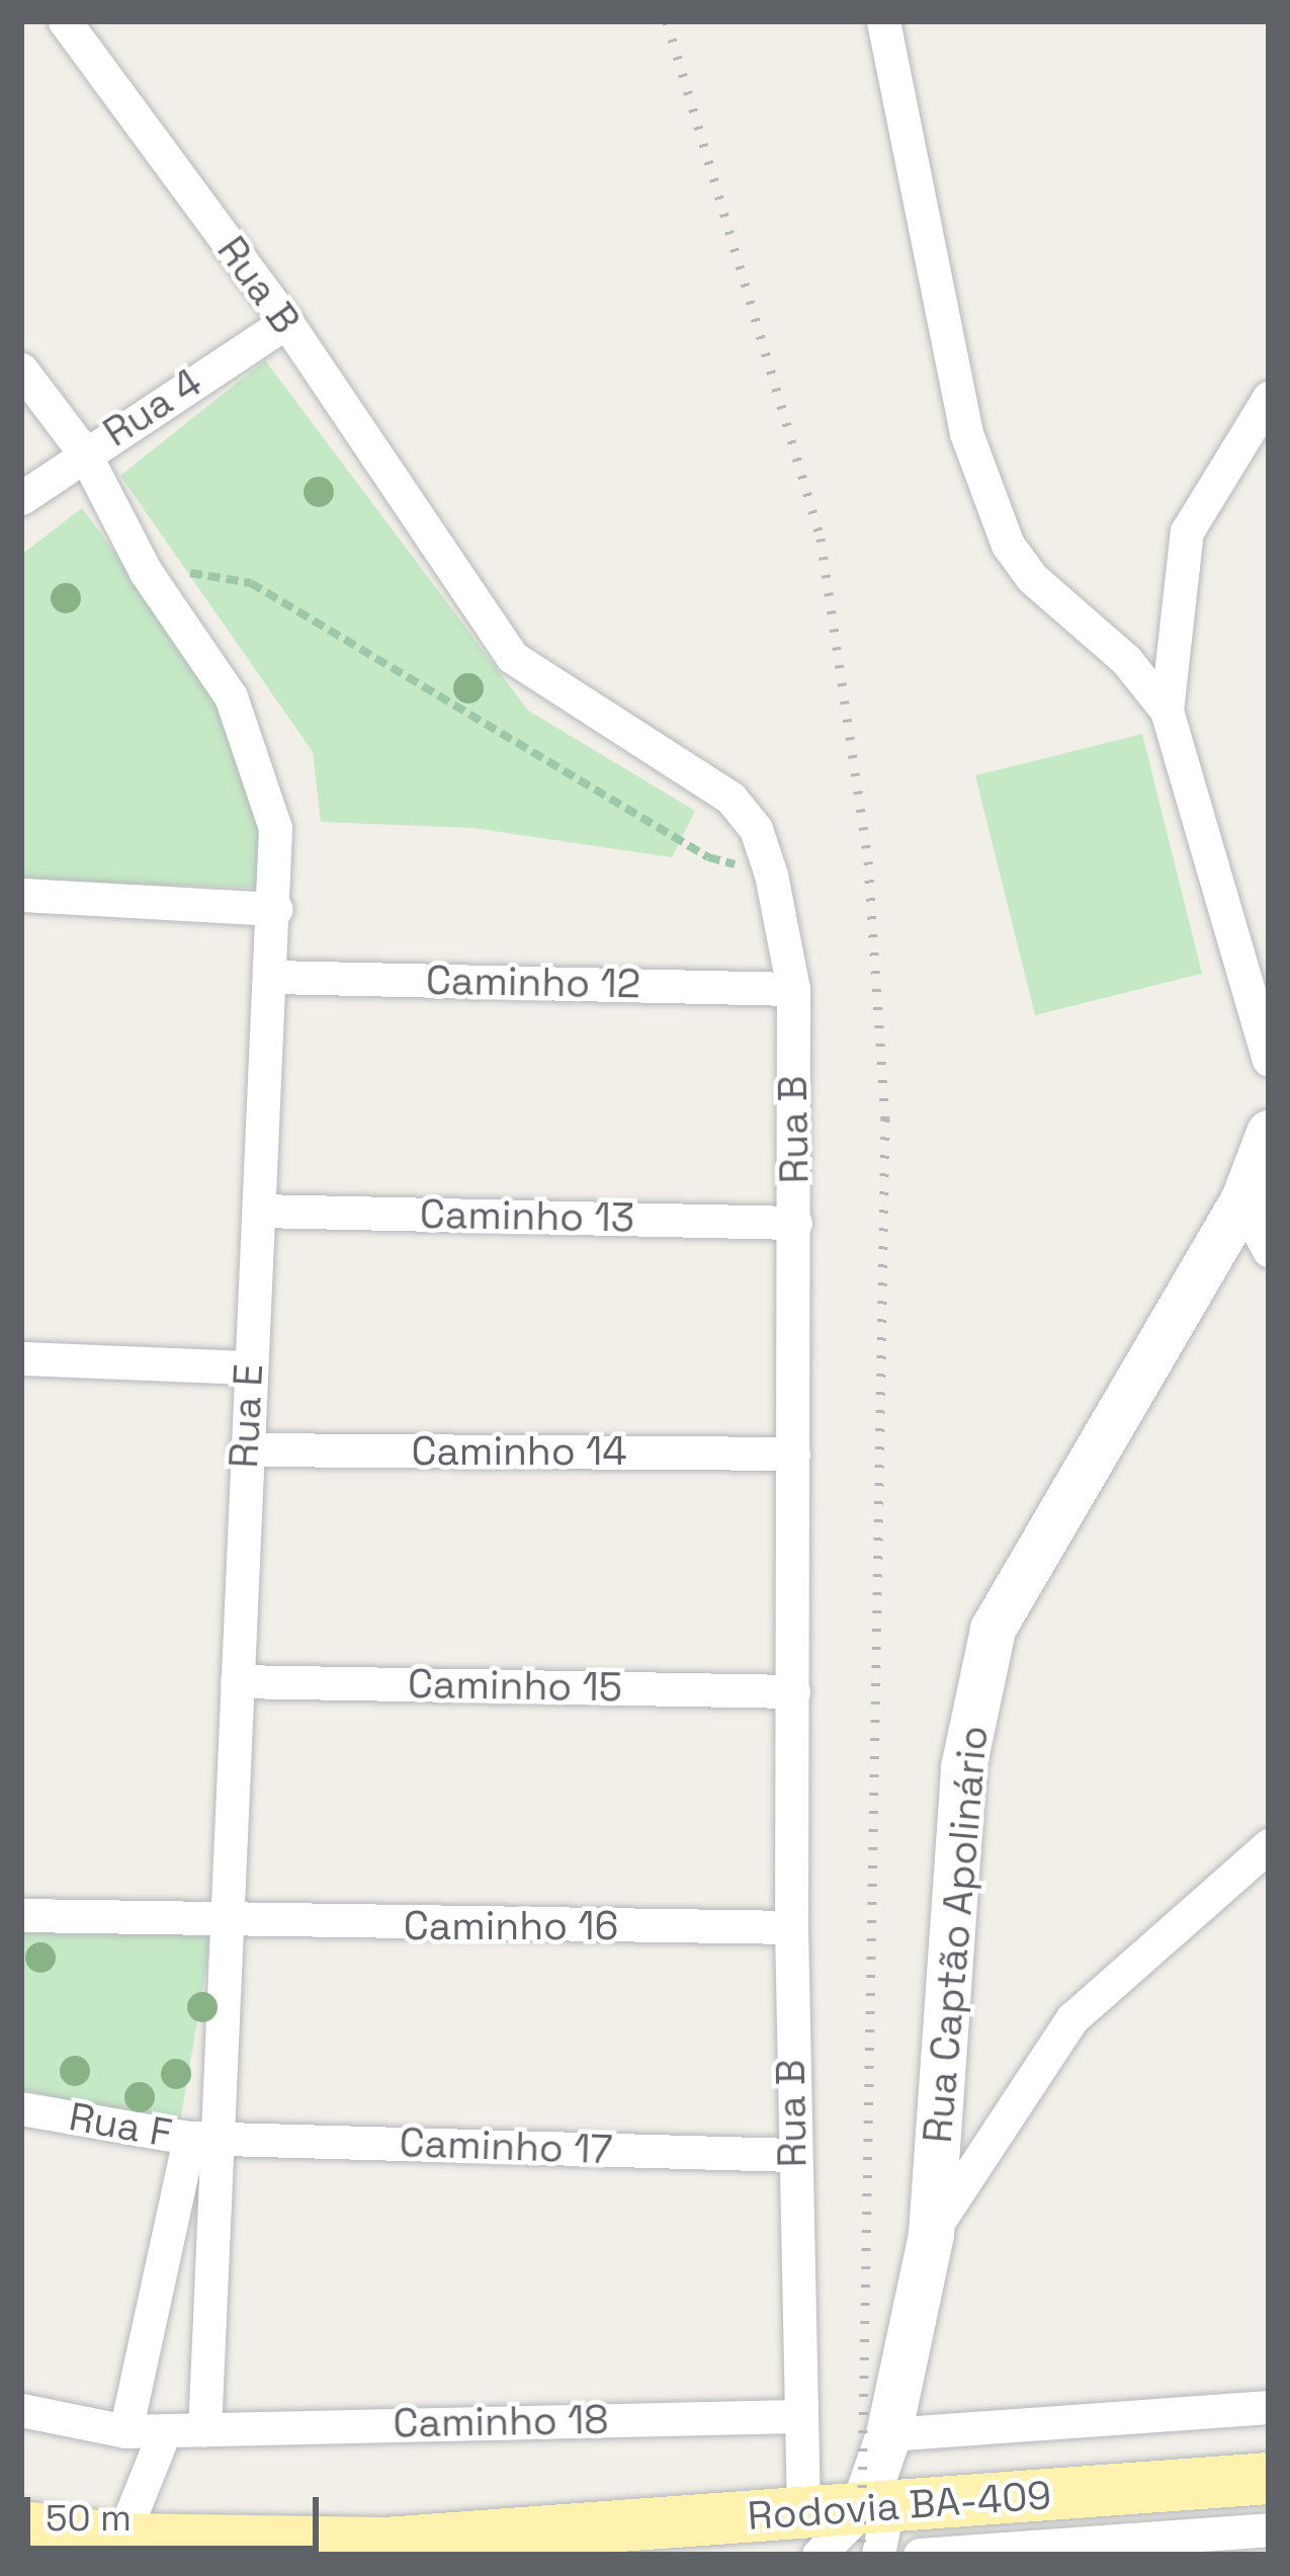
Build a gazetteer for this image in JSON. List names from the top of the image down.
{
  "streets": {
    "main road": ["Rodovia BA-409"],
    "street": [
      "Rua B",
      "Rua 4",
      "Caminho 12",
      "Caminho 13",
      "Rua E",
      "Caminho 14",
      "Caminho 15",
      "Caminho 16",
      "Rua Captão Apolinário",
      "Rua F",
      "Caminho 17",
      "Caminho 18"
    ]
  },
  "crossings": [
    ["Rua B", "Rua 4"],
    ["Rua B", "Caminho 12"],
    ["Rua B", "Caminho 13"],
    ["Rua B", "Caminho 14"],
    ["Rua B", "Caminho 15"],
    ["Rua B", "Caminho 16"],
    ["Rua B", "Caminho 17"],
    ["Rua B", "Caminho 18"],
    ["Rua B", "Rodovia BA-409"],
    ["Rua 4", "Rua E"],
    ["Caminho 12", "Rua E"],
    ["Caminho 13", "Rua E"],
    ["Rua E", "Caminho 14"],
    ["Rua E", "Caminho 15"],
    ["Rua E", "Caminho 16"],
    ["Rua E", "Rua F"],
    ["Rua E", "Caminho 17"],
    ["Rua E", "Caminho 18"],
    ["Rua Captão Apolinário", "Rodovia BA-409"],
    ["Rua F", "Caminho 17"]
  ],
  "scale_bar": "50 m"
}
